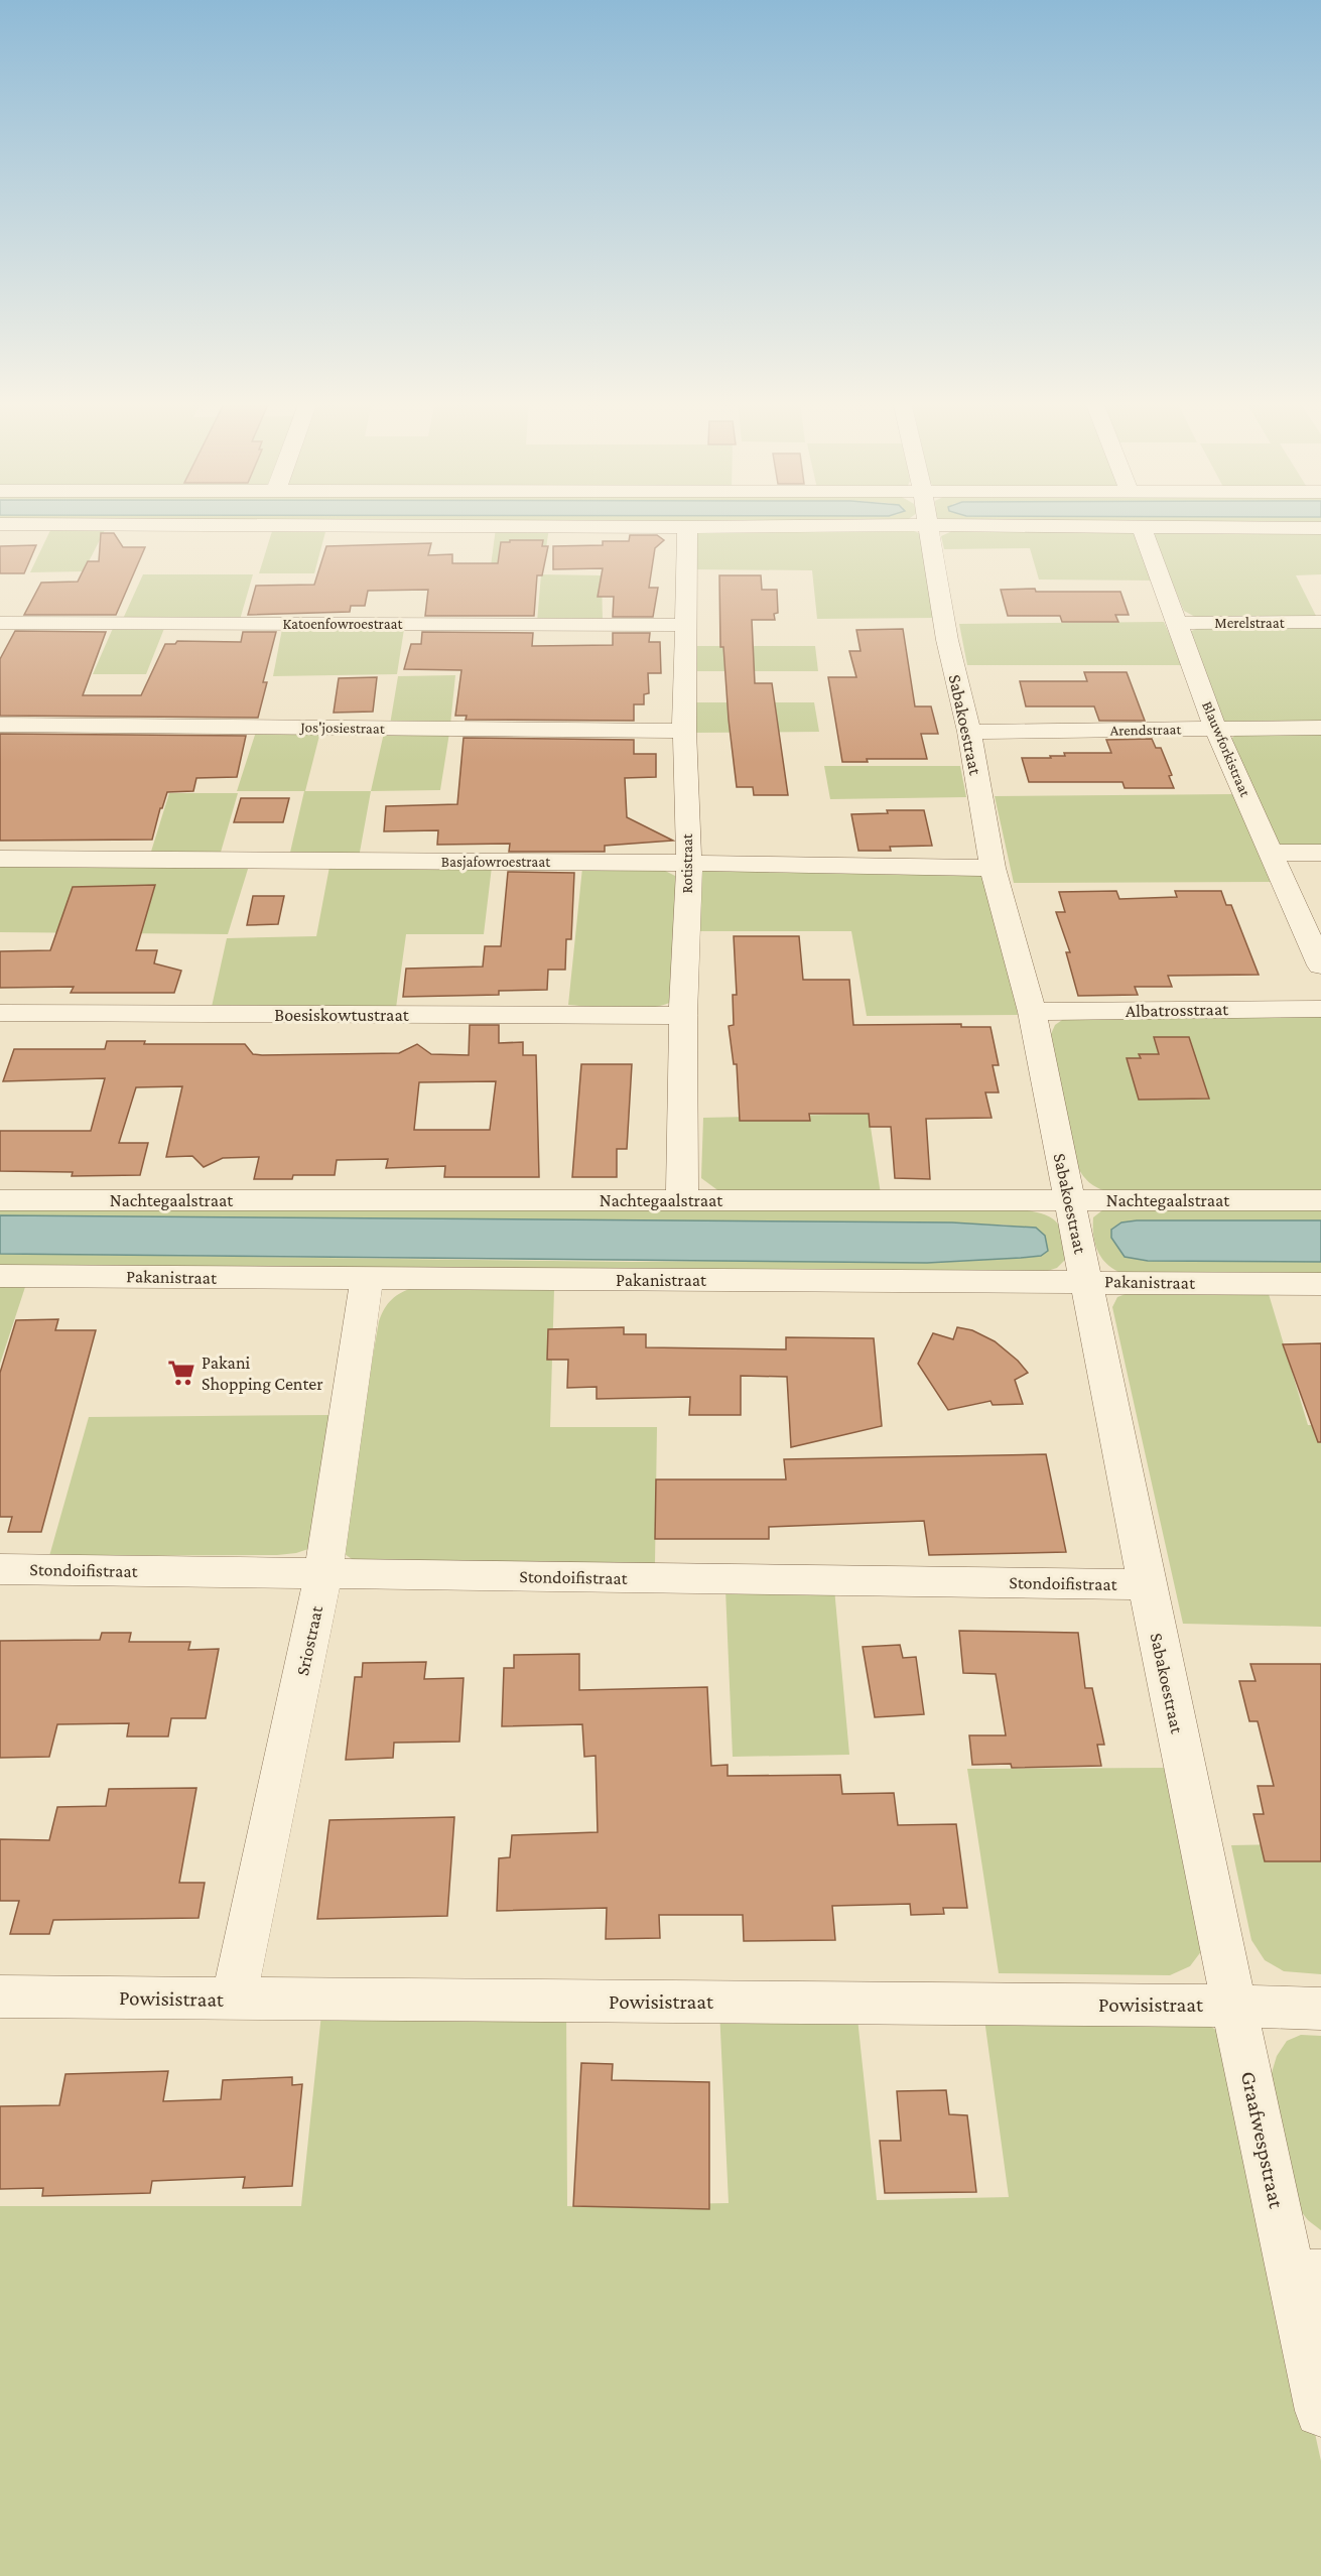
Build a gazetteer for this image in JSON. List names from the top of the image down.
{
  "streets": {
    "street": [
      "Merelstraat",
      "Katoenfowroestraat",
      "Sabakoestraat",
      "Jos'josiestraat",
      "Arendstraat",
      "Blauwforkistraat",
      "Basjafowroestraat",
      "Rotistraat",
      "Albatrosstraat",
      "Boesiskowtustraat",
      "Nachtegaalstraat",
      "Pakanistraat",
      "Stondoifistraat",
      "Sriostraat",
      "Powisistraat",
      "Graafwespstraat"
    ]
  },
  "crossings": [
    ["Merelstraat", "Blauwforkistraat"],
    ["Katoenfowroestraat", "Rotistraat"],
    ["Sabakoestraat", "Arendstraat"],
    ["Sabakoestraat", "Basjafowroestraat"],
    ["Sabakoestraat", "Albatrosstraat"],
    ["Sabakoestraat", "Nachtegaalstraat"],
    ["Sabakoestraat", "Pakanistraat"],
    ["Sabakoestraat", "Stondoifistraat"],
    ["Sabakoestraat", "Powisistraat"],
    ["Sabakoestraat", "Graafwespstraat"],
    ["Jos'josiestraat", "Rotistraat"],
    ["Arendstraat", "Blauwforkistraat"],
    ["Basjafowroestraat", "Rotistraat"],
    ["Rotistraat", "Boesiskowtustraat"],
    ["Rotistraat", "Nachtegaalstraat"],
    ["Pakanistraat", "Sriostraat"],
    ["Stondoifistraat", "Sriostraat"],
    ["Sriostraat", "Powisistraat"],
    ["Powisistraat", "Graafwespstraat"]
  ],
  "places": {
    "supermarket": ["Pakani Shopping Center"]
  }
}
